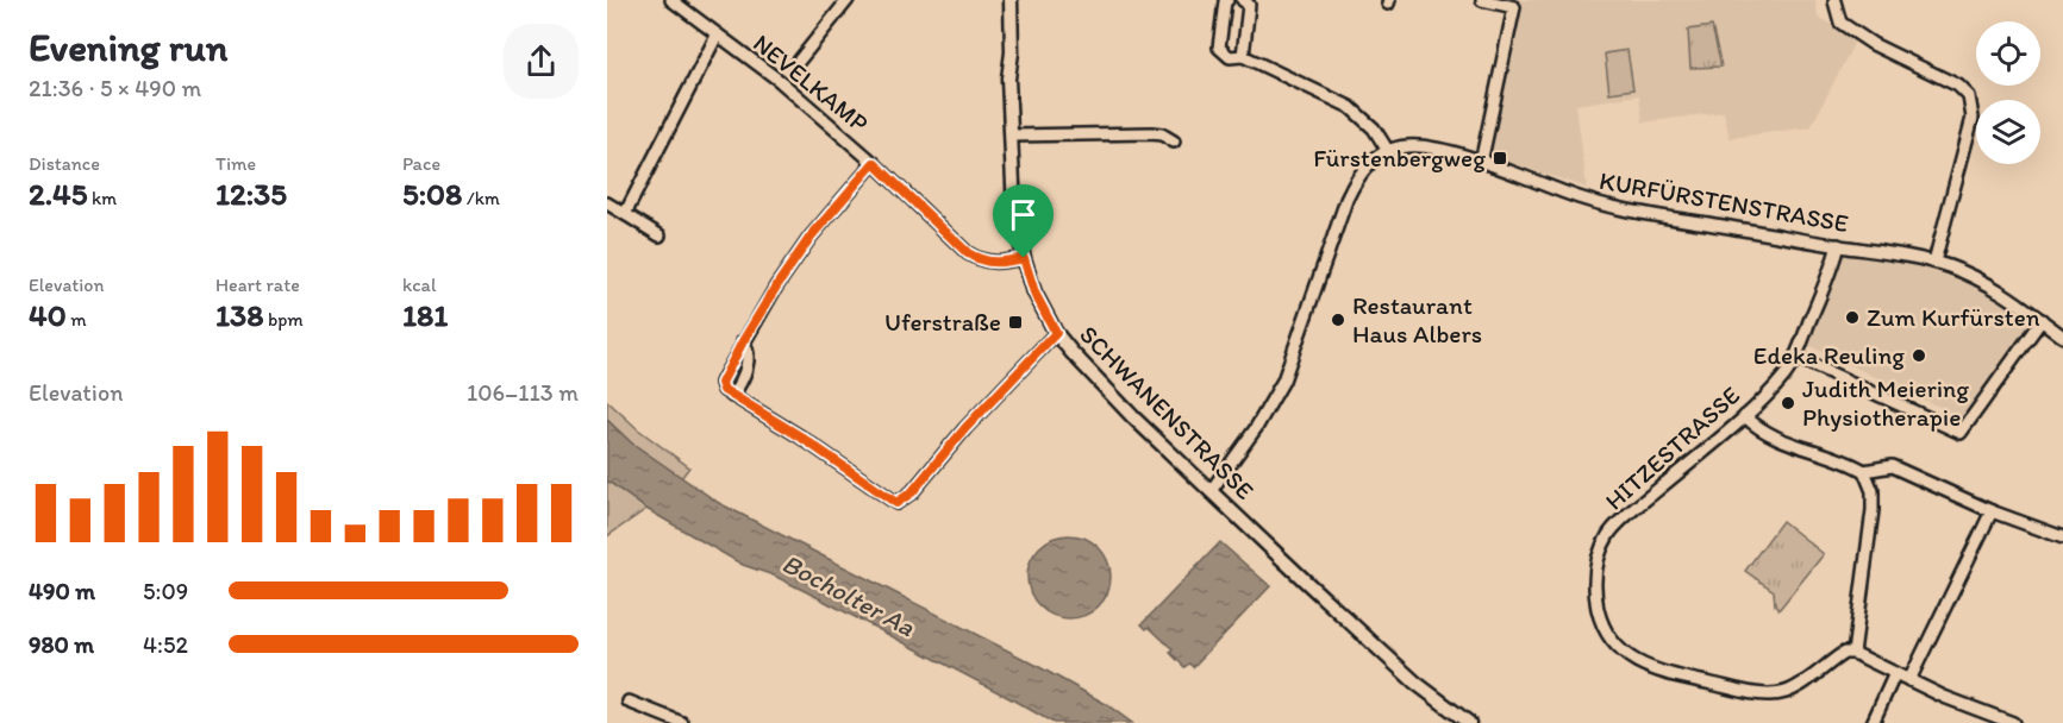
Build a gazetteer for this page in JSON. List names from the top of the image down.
{
  "streets": {
    "street": [
      "NEVELKAMP",
      "KURFÜRSTENSTRASSE",
      "SCHWANENSTRASSE",
      "HITZESTRASSE"
    ]
  },
  "crossings": [
    ["NEVELKAMP", "SCHWANENSTRASSE"],
    ["KURFÜRSTENSTRASSE", "HITZESTRASSE"]
  ],
  "water": ["Bocholter Aa"],
  "places": {
    "transit": ["Fürstenbergweg", "Uferstraße"],
    "other": [
      "Zum Kurfürsten",
      "Restaurant Haus Albers",
      "Edeka Reuling",
      "Judith Meiering Physiotherapie"
    ]
  },
  "page": {
    "heading": ["Evening run", "21:36 · 5 × 490 m"],
    "stats": [
      ["Distance", "2.45 km"],
      ["Time", "12:35"],
      ["Pace", "5:08 /km"],
      ["Elevation", "40 m"],
      ["Heart rate", "138 bpm"],
      ["kcal", "181"]
    ],
    "chart": ["Elevation", "106–113 m"],
    "list": [
      {
        "name": "490 m",
        "note": "5:09"
      },
      {
        "name": "980 m",
        "note": "4:52"
      }
    ]
  }
}
